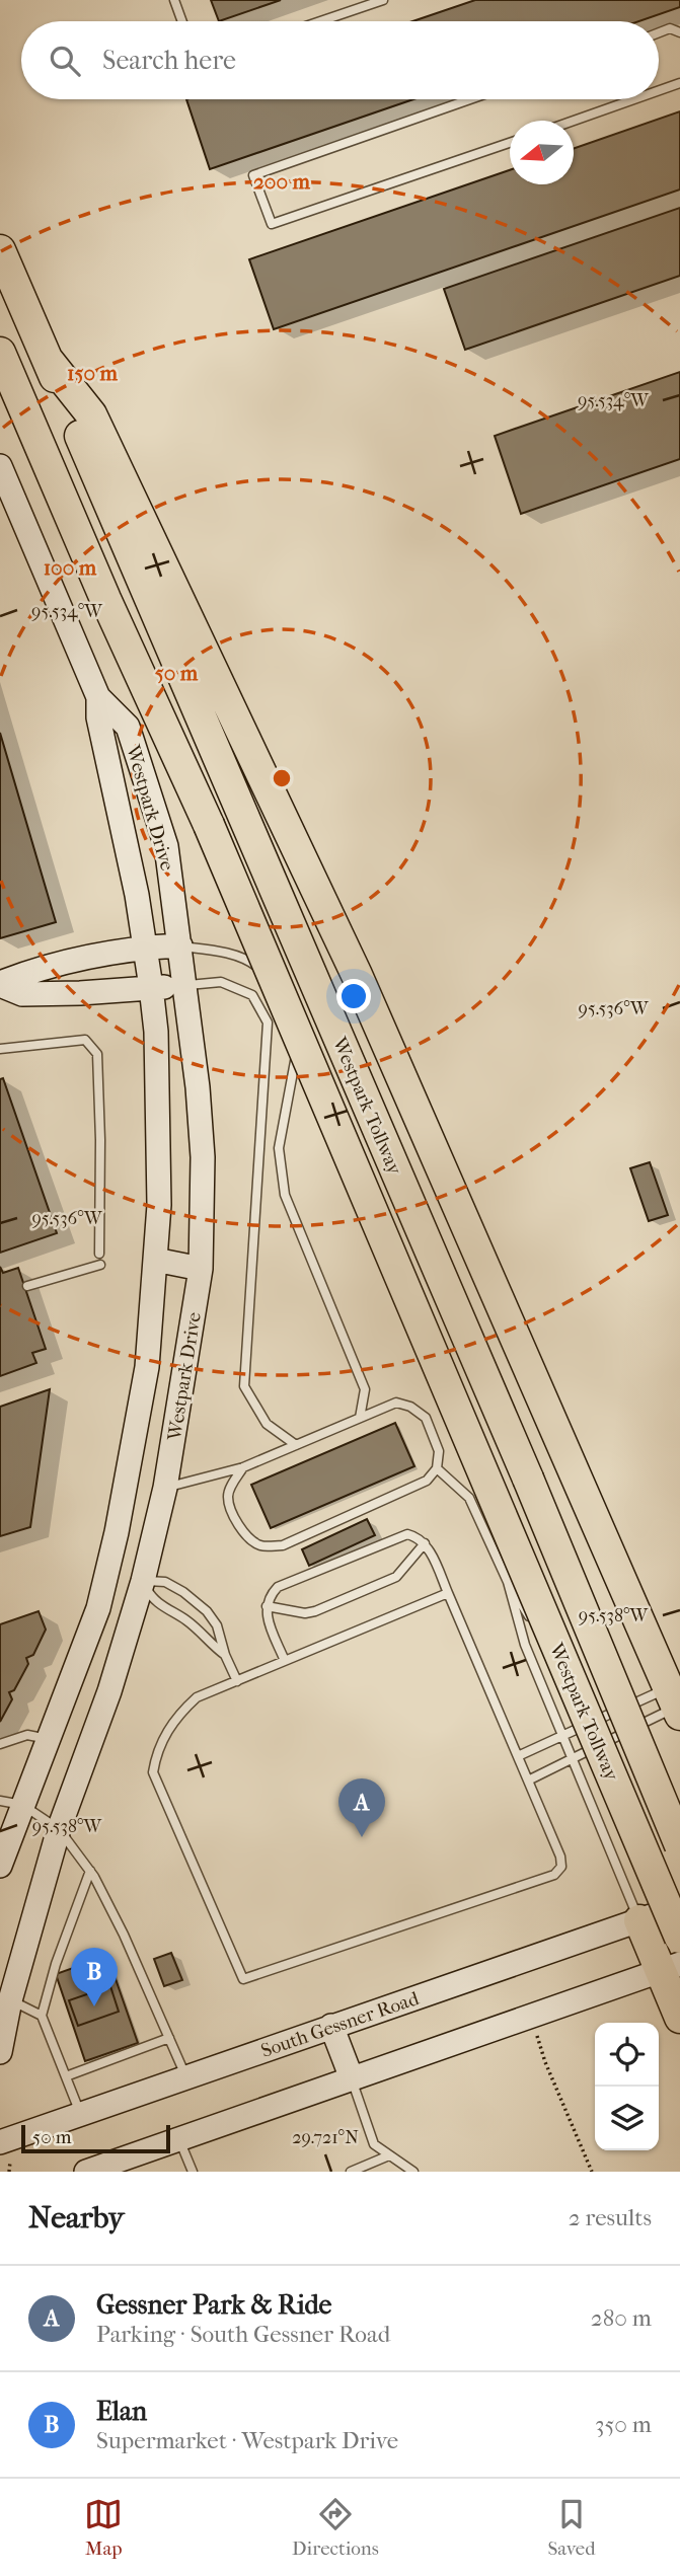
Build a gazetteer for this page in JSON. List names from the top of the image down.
{
  "streets": {
    "highway": ["Westpark Tollway"],
    "main road": ["Westpark Drive", "South Gessner Road"]
  },
  "scale_bar": "50 m",
  "north": "left",
  "page": {
    "search": "Search here",
    "pins": ["A", "B"],
    "scale": "50 m",
    "heading": ["Nearby", "2 results"],
    "list": [
      {
        "mark": "A",
        "name": "Gessner Park & Ride",
        "note": "Parking · South Gessner Road",
        "value": "280 m"
      },
      {
        "mark": "B",
        "name": "Elan",
        "note": "Supermarket · Westpark Drive",
        "value": "350 m"
      }
    ],
    "nav": ["Map", "Directions", "Saved"]
  },
  "coordinates": [
    "95.534°W",
    "95.536°W",
    "95.538°W",
    "29.721°N"
  ],
  "rings": [
    "200 m",
    "150 m",
    "100 m",
    "50 m"
  ]
}
